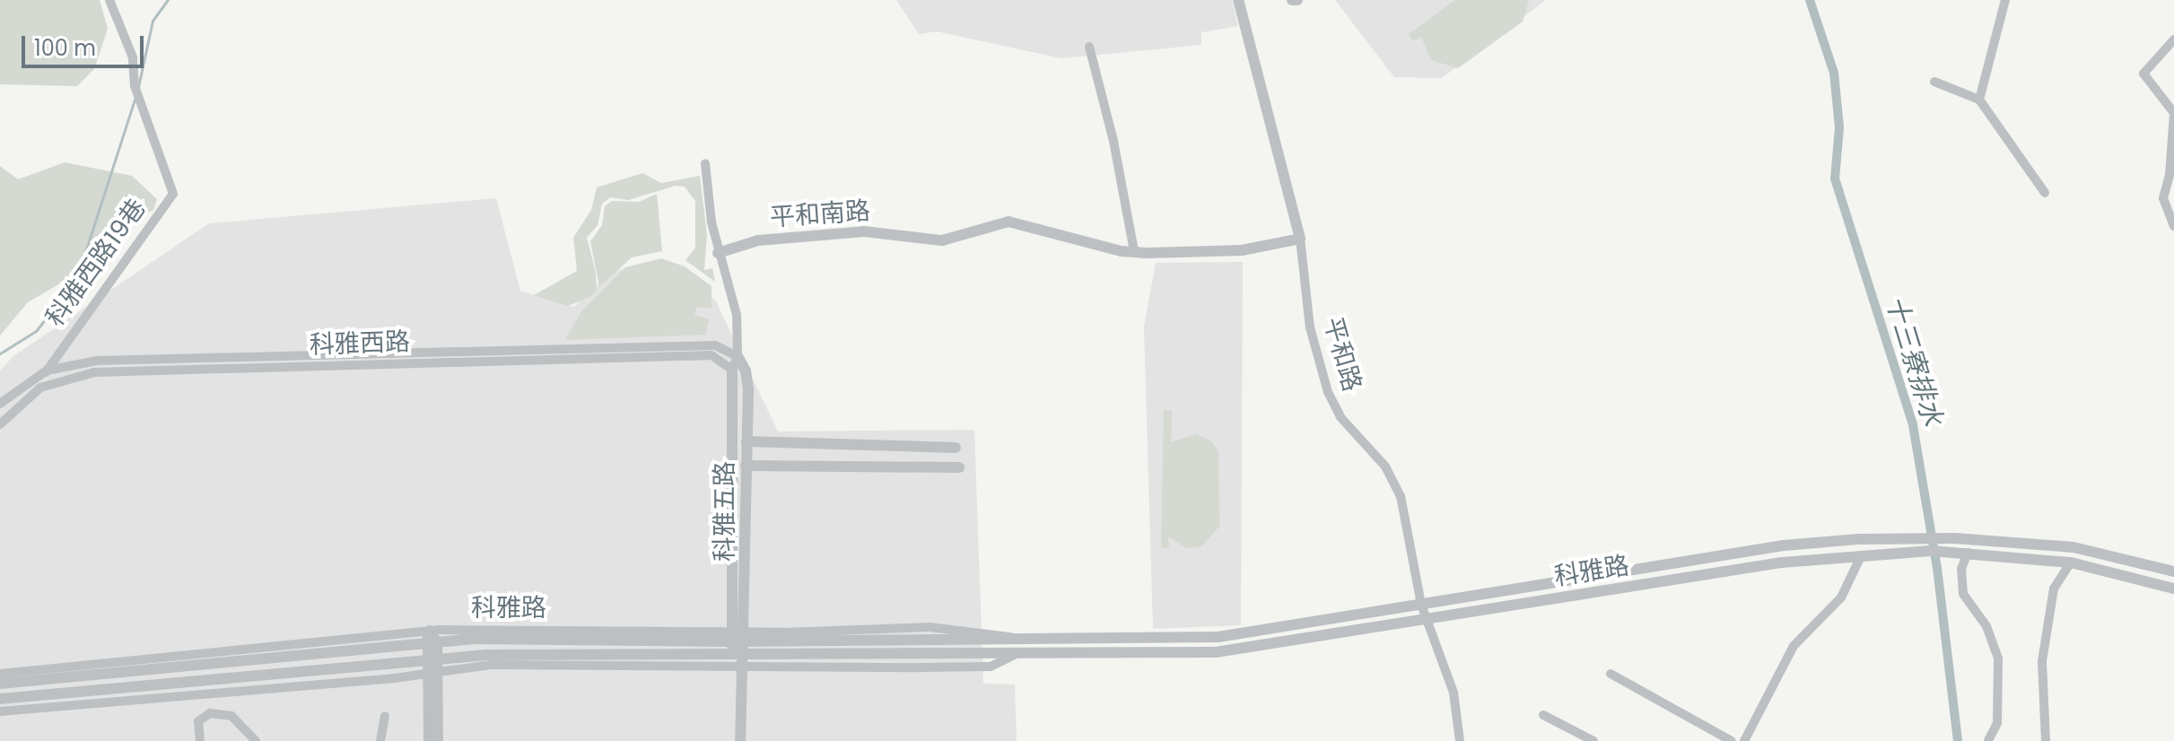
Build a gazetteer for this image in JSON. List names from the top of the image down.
{
  "streets": {
    "street": [
      "平和南路",
      "科雅西路19巷",
      "科雅西路",
      "平和路",
      "科雅五路",
      "科雅路"
    ]
  },
  "crossings": [
    ["平和南路", "平和路"],
    ["科雅西路19巷", "科雅西路"],
    ["科雅西路", "科雅五路"],
    ["平和路", "科雅路"],
    ["科雅五路", "科雅路"]
  ],
  "water": ["十三寮排水"],
  "scale_bar": "100 m"
}
